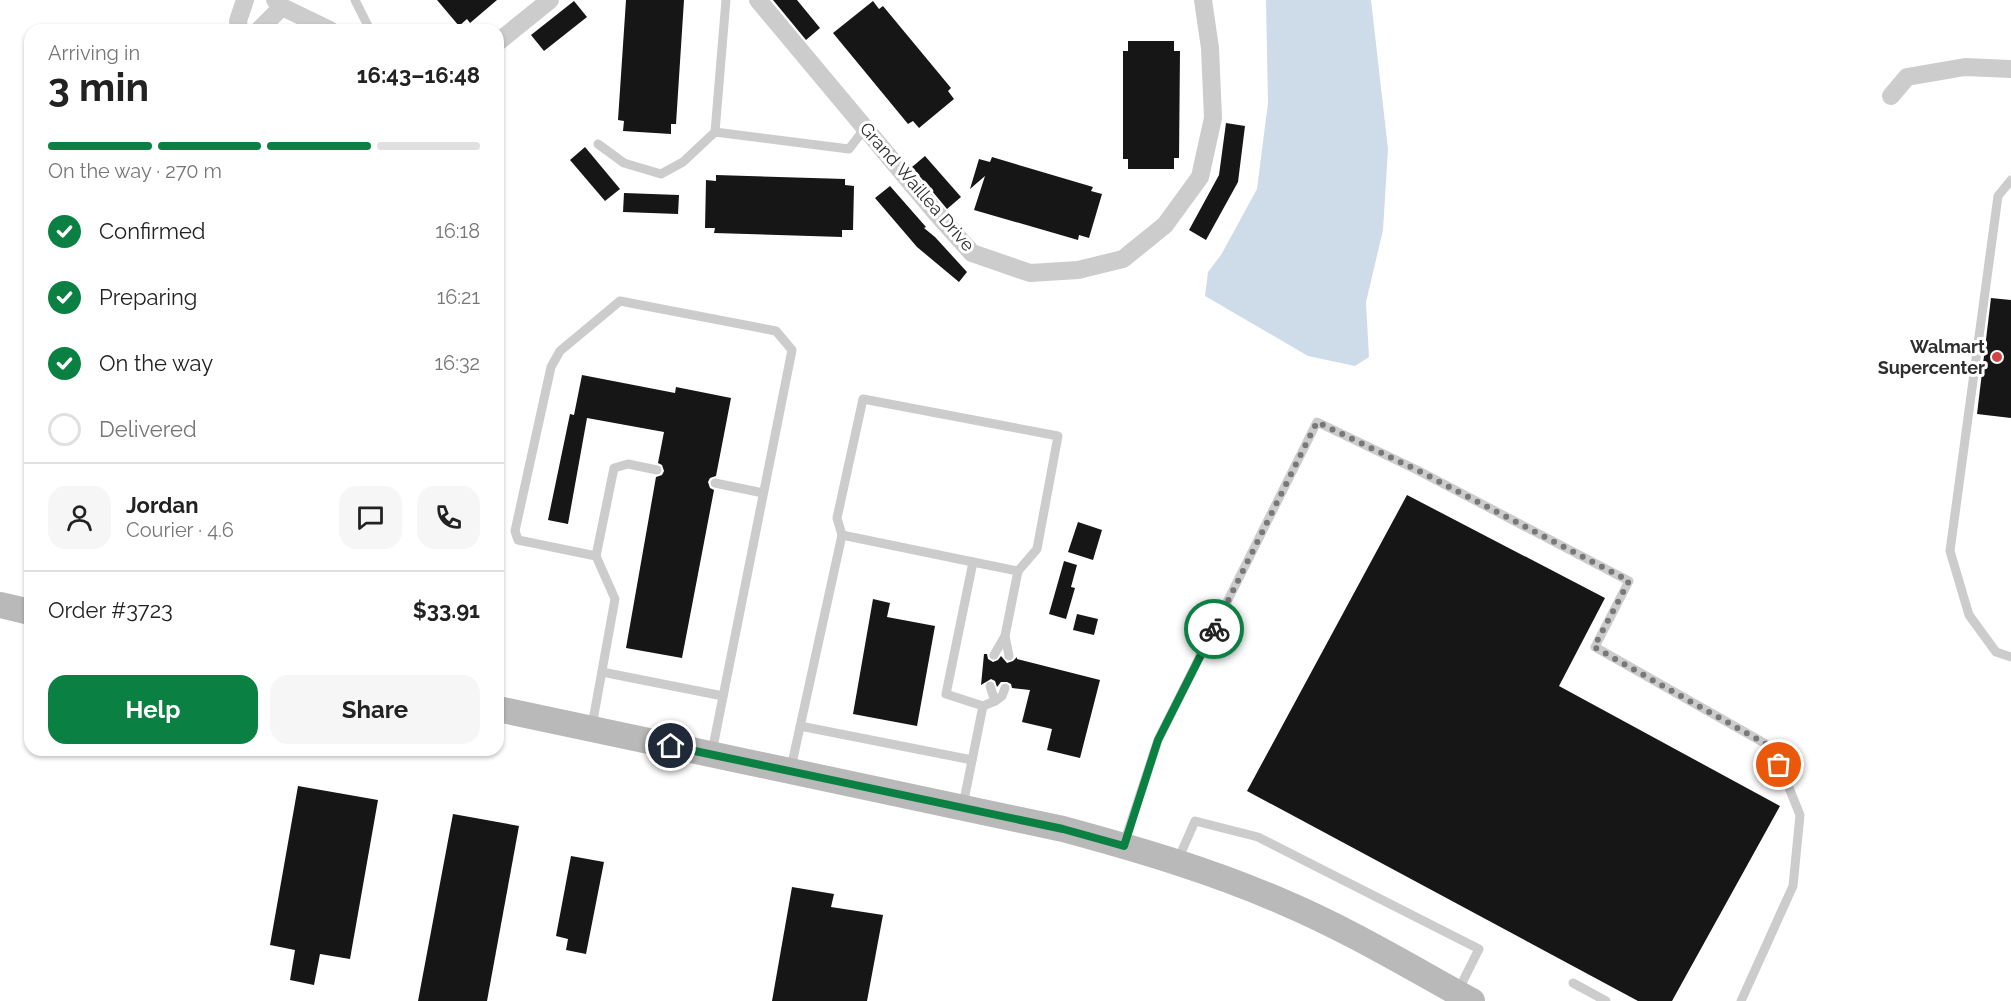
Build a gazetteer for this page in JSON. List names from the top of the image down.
{
  "streets": {
    "street": ["Grand Waillea Drive"]
  },
  "places": ["Walmart Supercenter"],
  "page": {
    "heading": ["3 min", "Arriving in", "16:43–16:48"],
    "panel": [
      "Jordan",
      "Courier · 4.6",
      "Order #3723",
      "$33.91"
    ],
    "bar": "On the way · 270 m",
    "list": [
      ["Confirmed", "16:18"],
      ["Preparing", "16:21"],
      ["On the way", "16:32"],
      "Delivered"
    ],
    "buttons": ["Help", "Share"]
  }
}
